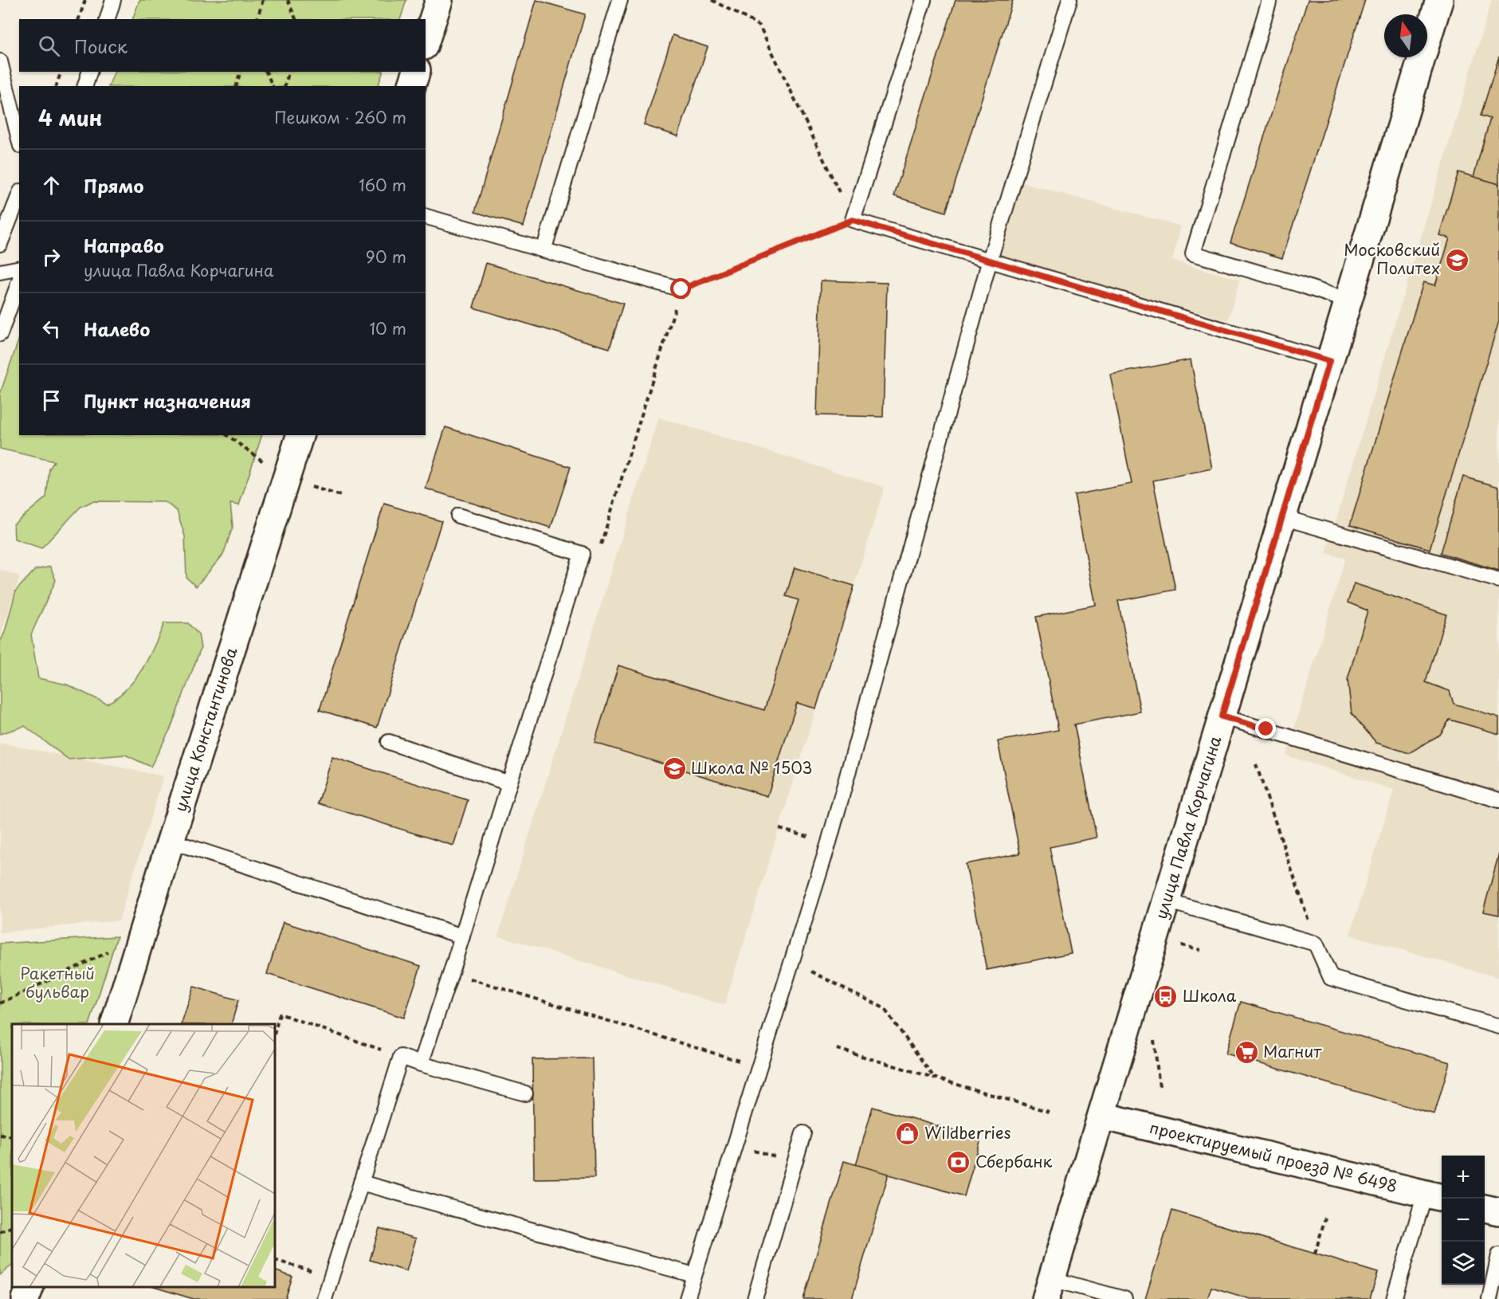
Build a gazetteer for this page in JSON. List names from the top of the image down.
{
  "streets": {
    "street": ["улица Константинова", "улица Павла Корчагина", "проектируемый проезд № 6498"]
  },
  "crossings": [
    ["улица Павла Корчагина", "проектируемый проезд № 6498"]
  ],
  "parks": ["Ракетный бульвар"],
  "places": {
    "school or university": ["Московский Политех", "Школа № 1503"],
    "bus stop": ["Школа"],
    "supermarket": ["Магнит"],
    "shop": ["Wildberries"],
    "bank": ["Сбербанк"]
  },
  "north": "top",
  "page": {
    "search": "Поиск",
    "heading": ["4 мин", "Пешком · 260 m"],
    "list": [
      ["Прямо", "160 m"],
      ["Направо", "улица Павла Корчагина", "90 m"],
      ["Налево", "10 m"],
      "Пункт назначения"
    ],
    "map_buttons": ["+", "−"]
  }
}
